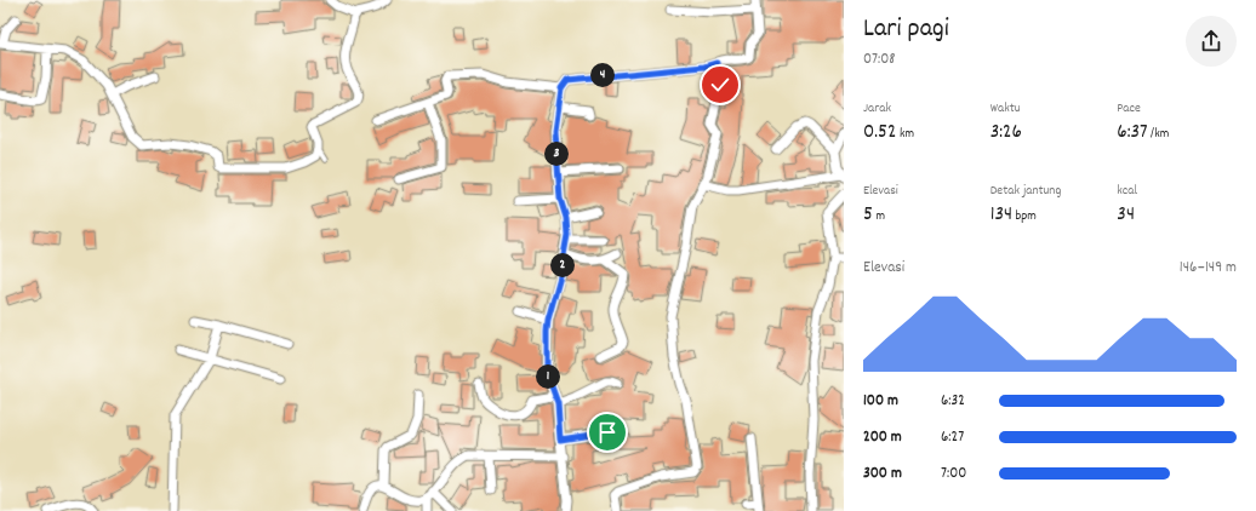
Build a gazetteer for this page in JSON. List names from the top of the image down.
{
  "page": {
    "heading": ["Lari pagi", "07:08"],
    "pins": [
      "4",
      "3",
      "2",
      "1"
    ],
    "stats": [
      ["Jarak", "0.52 km"],
      ["Waktu", "3:26"],
      ["Pace", "6:37 /km"],
      ["Elevasi", "5 m"],
      ["Detak jantung", "134 bpm"],
      ["kcal", "34"]
    ],
    "chart": ["Elevasi", "146–149 m"],
    "list": [
      {
        "name": "100 m",
        "note": "6:32"
      },
      {
        "name": "200 m",
        "note": "6:27"
      },
      {
        "name": "300 m",
        "note": "7:00"
      }
    ]
  }
}
